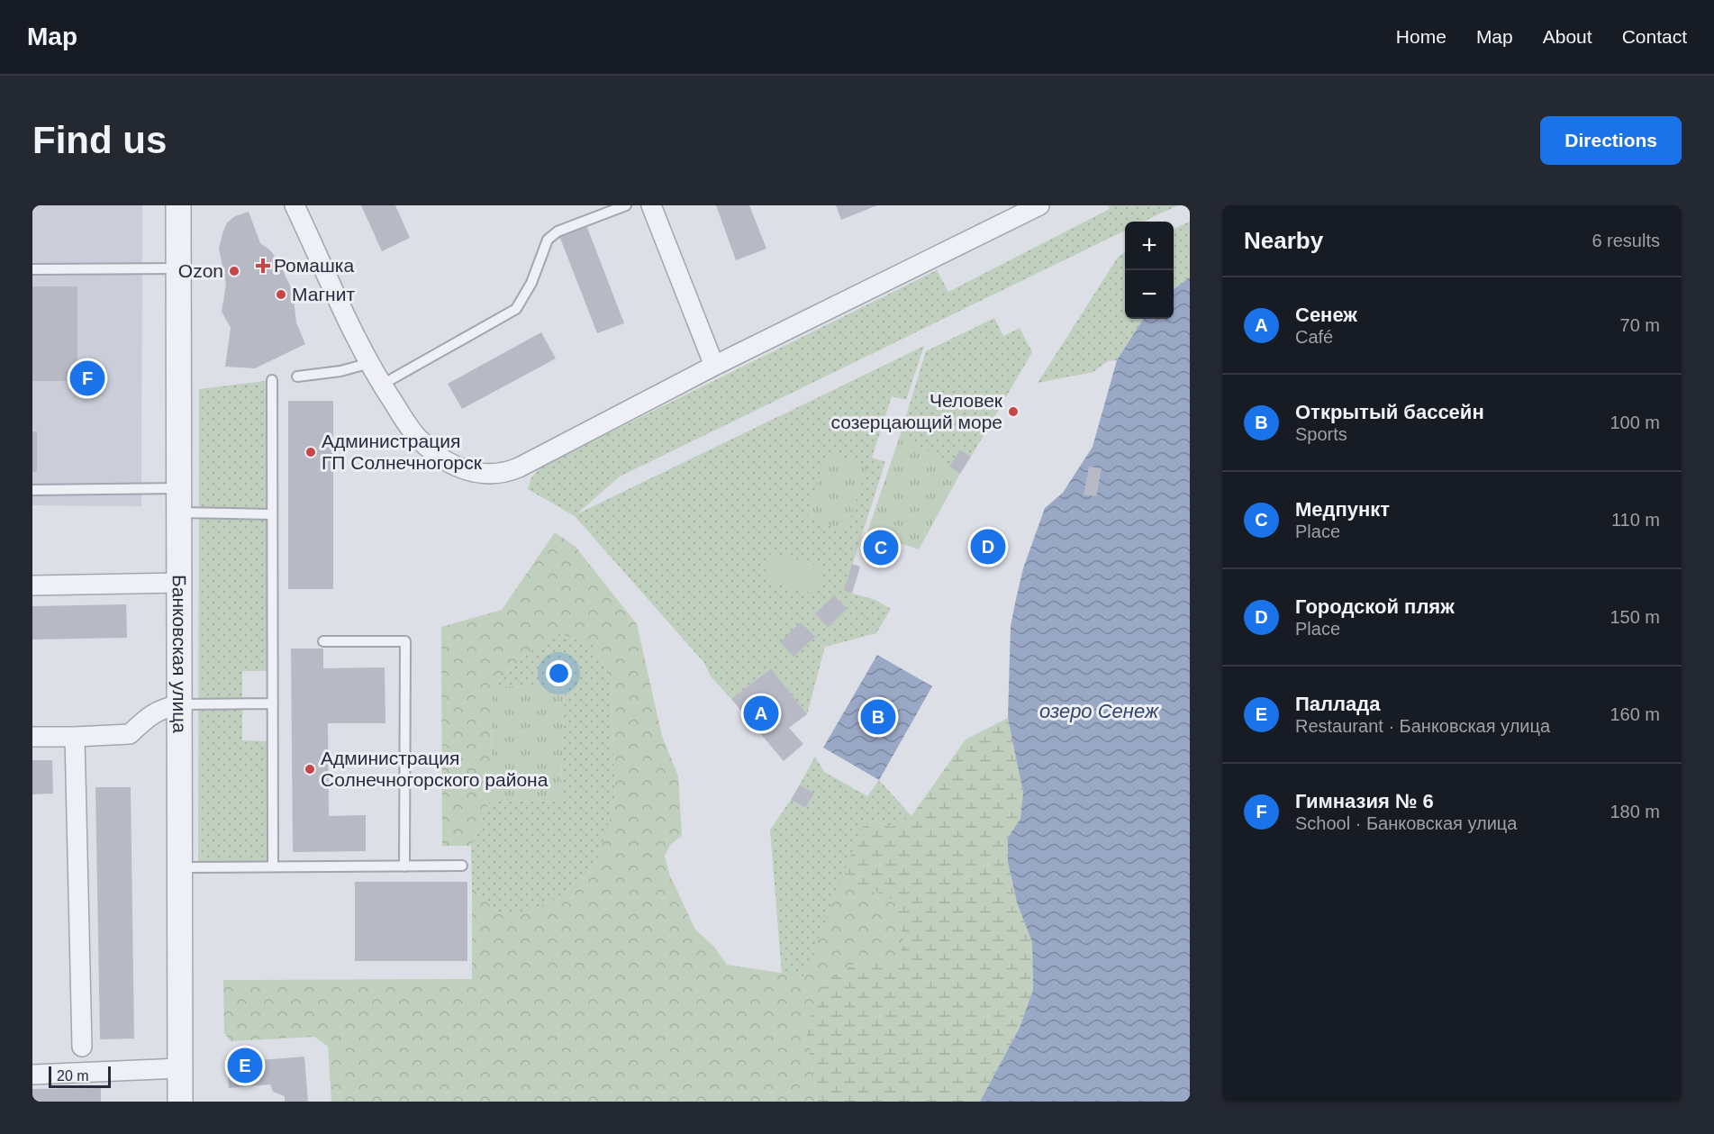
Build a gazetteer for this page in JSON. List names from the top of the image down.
{
  "streets": {
    "street": ["Банковская улица"]
  },
  "water": ["озеро Сенеж"],
  "places": {
    "health": ["Ромашка"],
    "other": [
      "Ozon",
      "Магнит",
      "Человек созерцающий море",
      "Администрация ГП Солнечногорск",
      "Администрация Солнечногорского района"
    ]
  },
  "scale_bar": "20 m",
  "page": {
    "header": "Map",
    "nav": [
      "Home",
      "Map",
      "About",
      "Contact"
    ],
    "buttons": "Directions",
    "title": "Find us",
    "heading": ["Nearby", "6 results"],
    "map_buttons": ["+", "−"],
    "list": [
      {
        "mark": "A",
        "name": "Сенеж",
        "note": "Café",
        "value": "70 m"
      },
      {
        "mark": "B",
        "name": "Открытый бассейн",
        "note": "Sports",
        "value": "100 m"
      },
      {
        "mark": "C",
        "name": "Медпункт",
        "note": "Place",
        "value": "110 m"
      },
      {
        "mark": "D",
        "name": "Городской пляж",
        "note": "Place",
        "value": "150 m"
      },
      {
        "mark": "E",
        "name": "Паллада",
        "note": "Restaurant · Банковская улица",
        "value": "160 m"
      },
      {
        "mark": "F",
        "name": "Гимназия № 6",
        "note": "School · Банковская улица",
        "value": "180 m"
      }
    ],
    "pins": [
      "F",
      "D",
      "C",
      "A",
      "B",
      "E"
    ],
    "scale": "20 m"
  }
}
